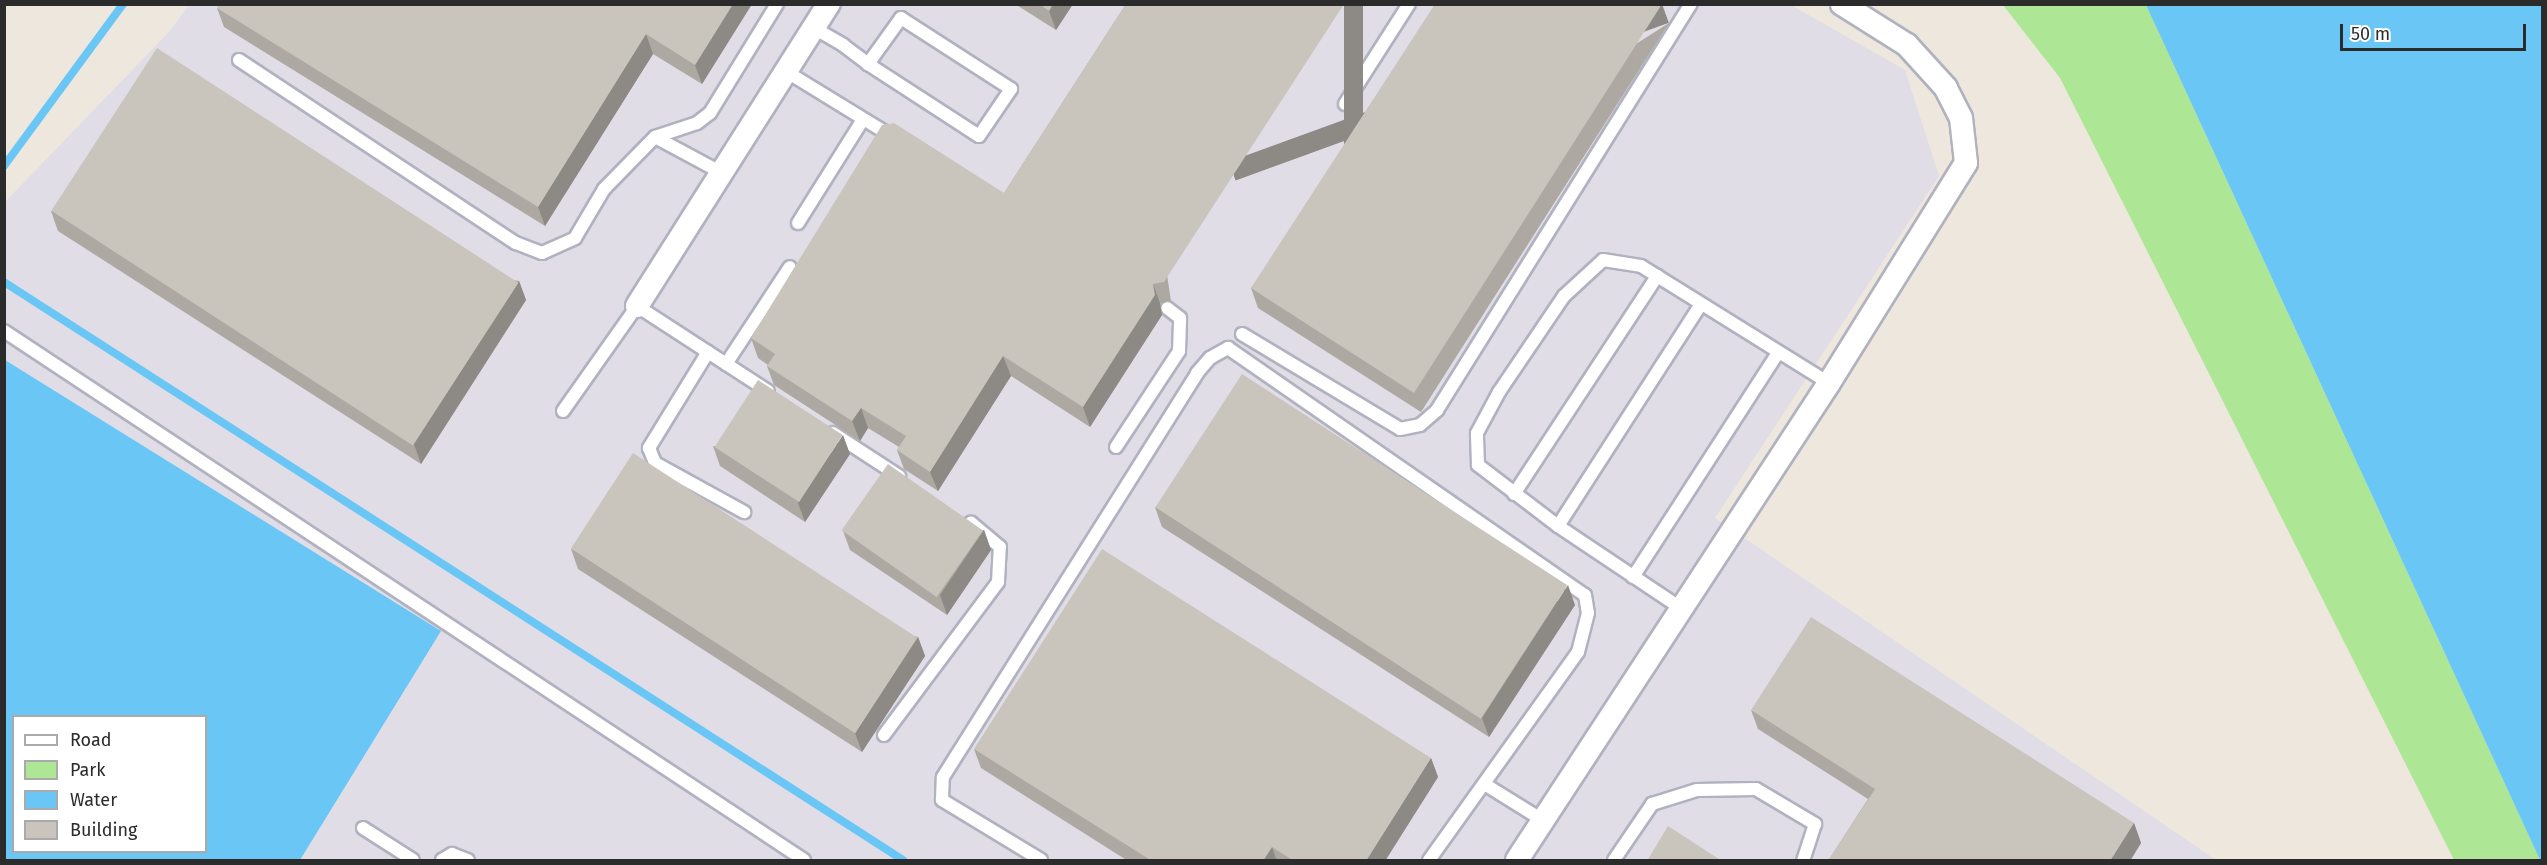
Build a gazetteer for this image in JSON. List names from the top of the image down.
{
  "legend": [
    "Road",
    "Park",
    "Water",
    "Building"
  ],
  "scale_bar": "50 m"
}
